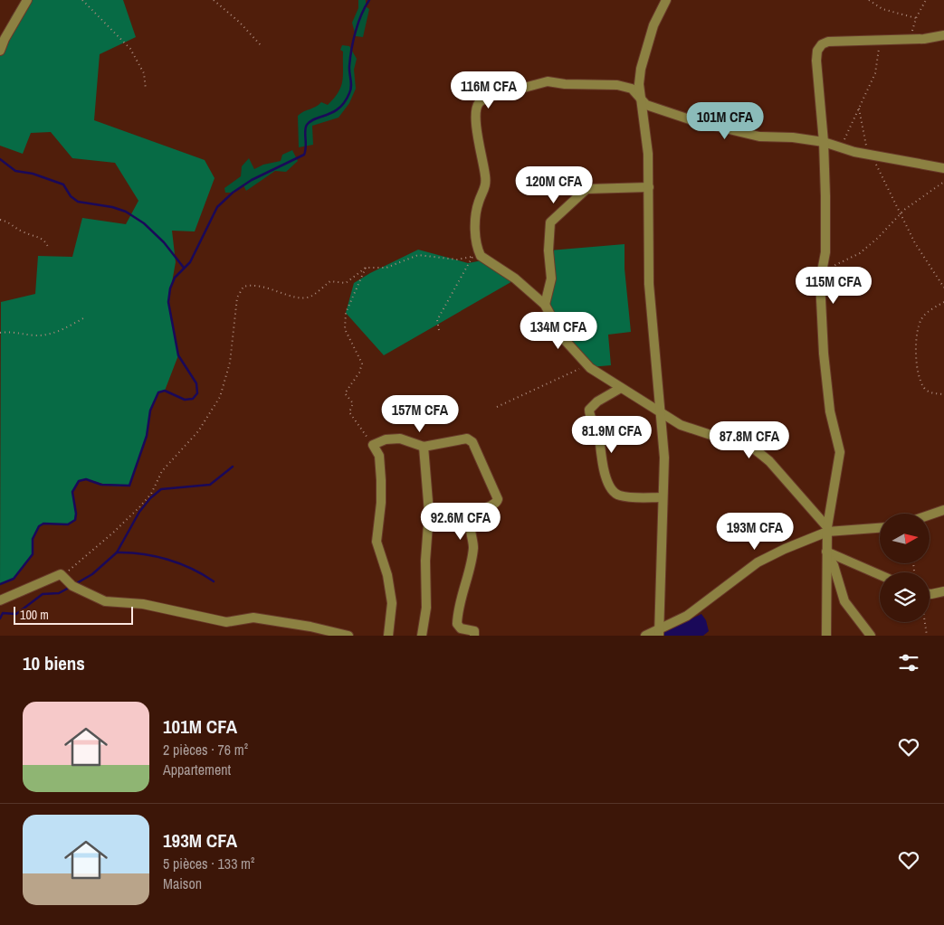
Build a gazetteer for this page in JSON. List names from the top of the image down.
{
  "scale_bar": "100 m",
  "north": "right",
  "page": {
    "price": [
      "116M CFA",
      "101M CFA",
      "120M CFA",
      "115M CFA",
      "134M CFA",
      "157M CFA",
      "81.9M CFA",
      "87.8M CFA",
      "92.6M CFA",
      "193M CFA"
    ],
    "scale": "100 m",
    "heading": "10 biens",
    "list": [
      {
        "name": "101M CFA",
        "note": "2 pièces · 76 m² · Appartement"
      },
      {
        "name": "193M CFA",
        "note": "5 pièces · 133 m² · Maison"
      }
    ]
  }
}
